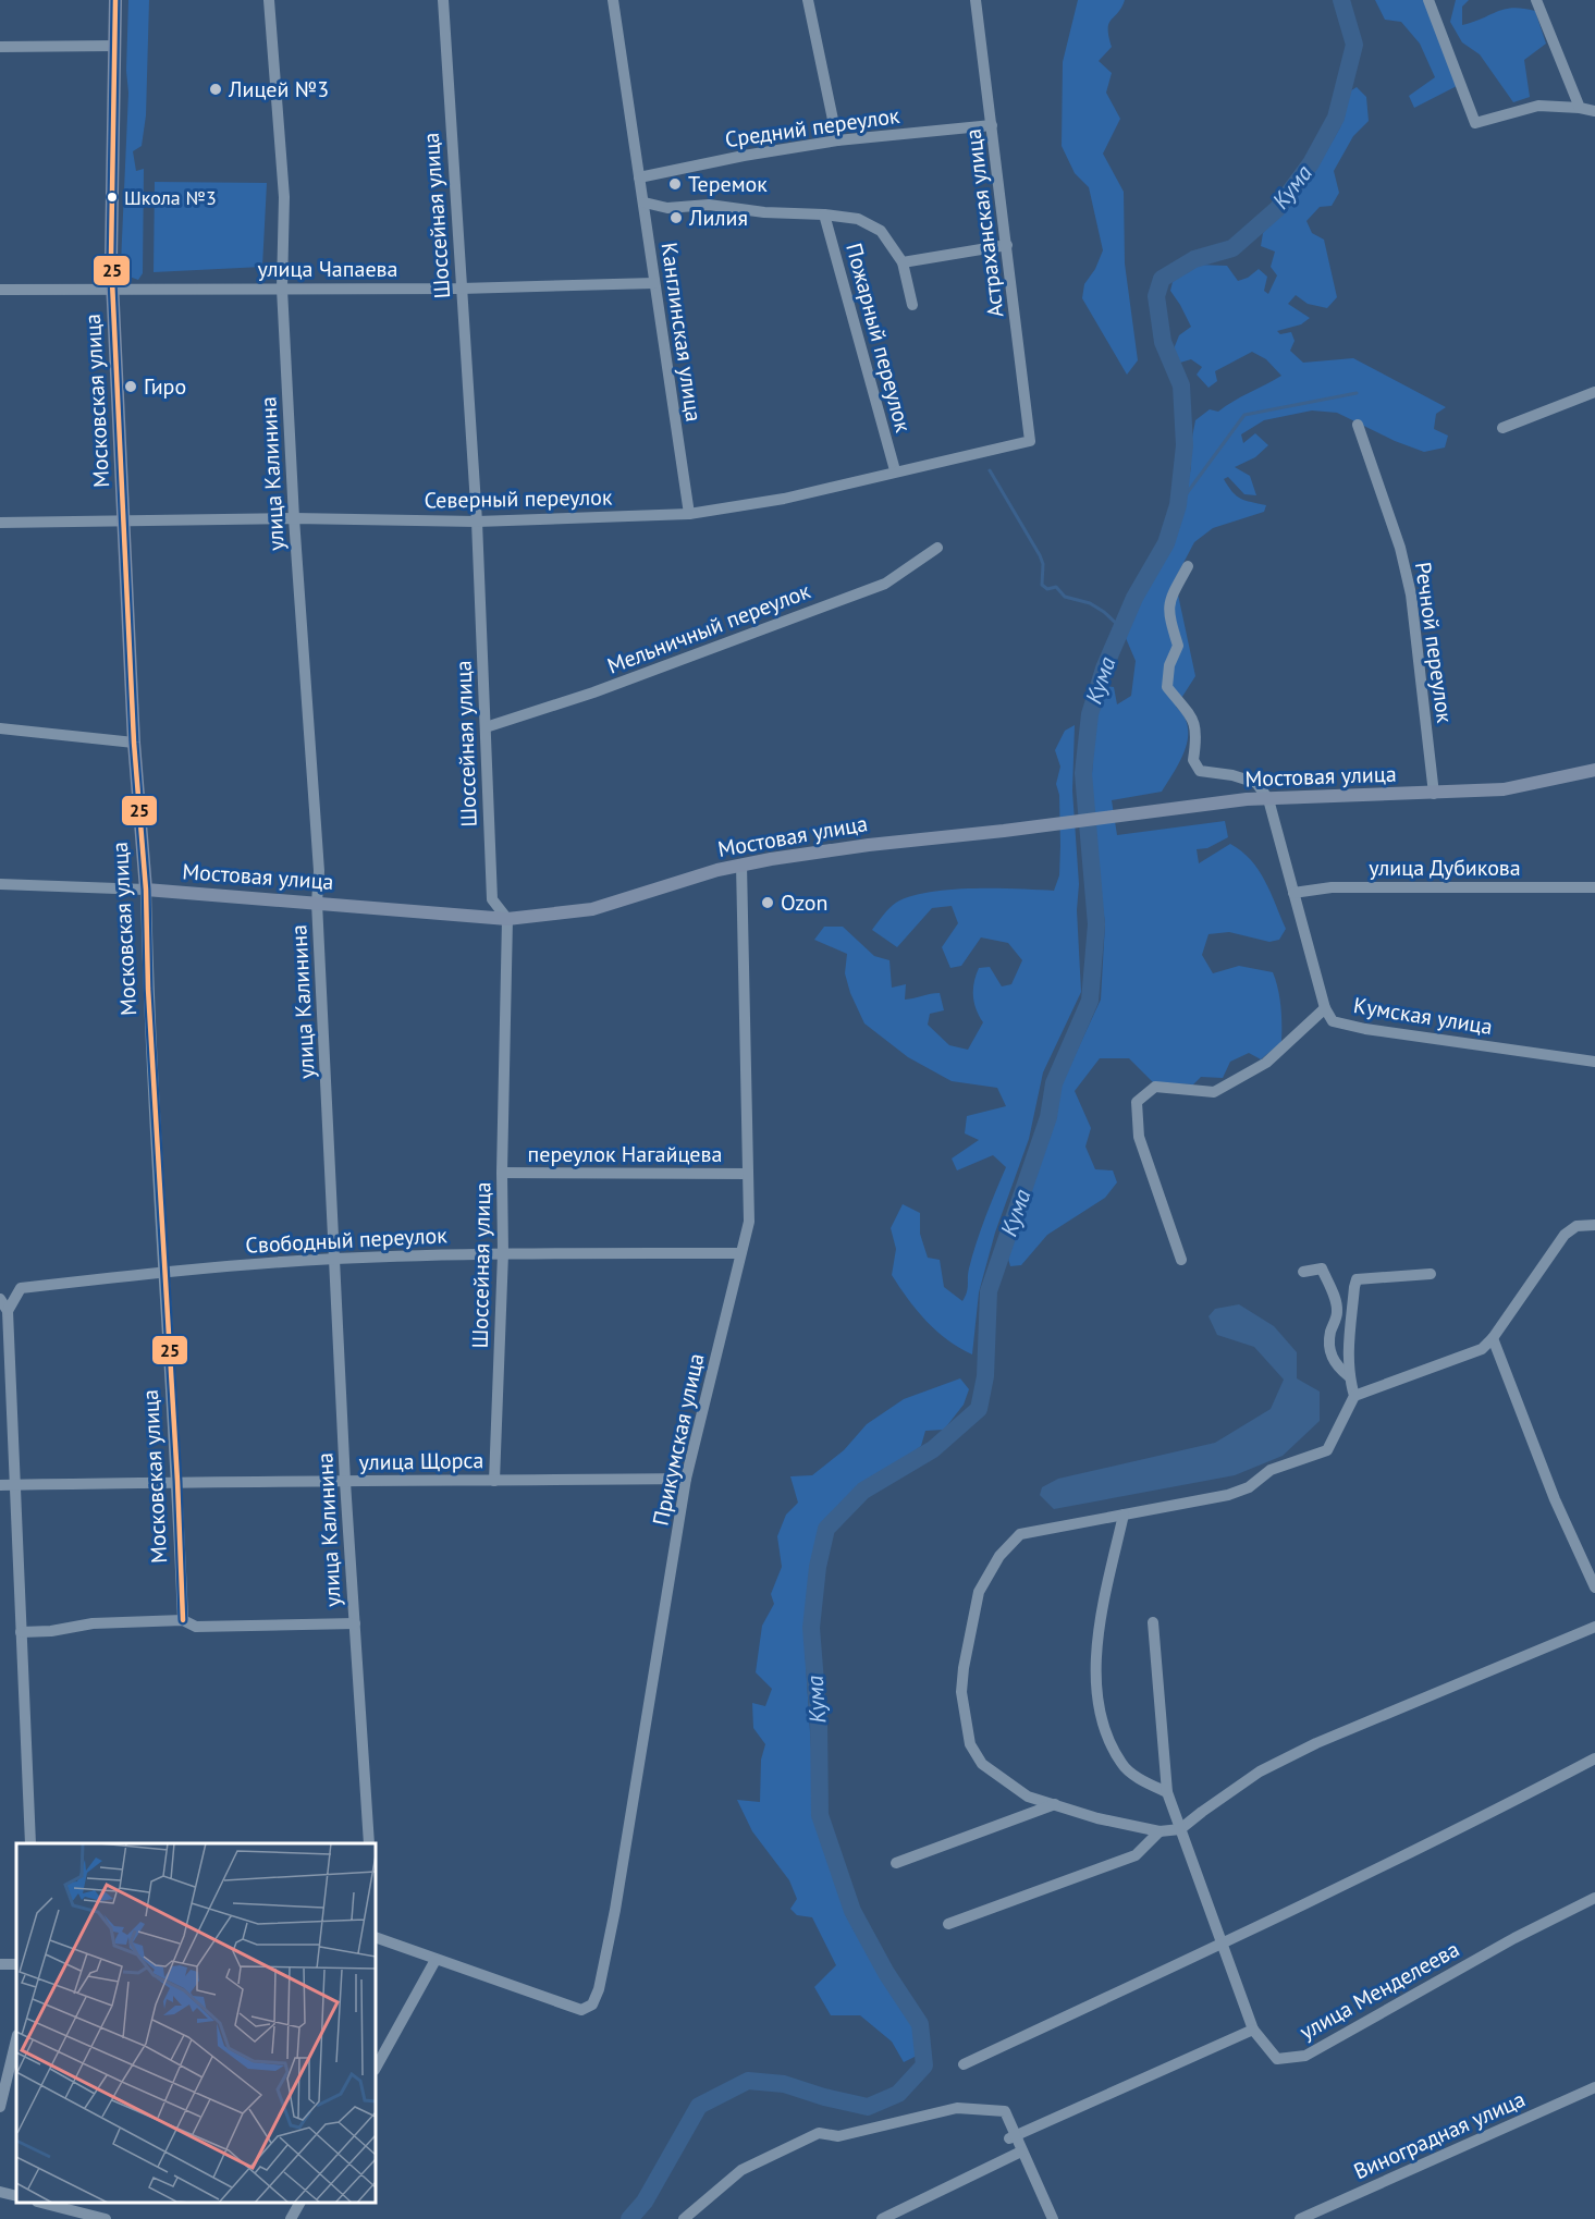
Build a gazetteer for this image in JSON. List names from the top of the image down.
{
  "streets": {
    "main road": ["Московская улица", "Мостовая улица"],
    "street": [
      "Средний переулок",
      "Шоссейная улица",
      "Астраханская улица",
      "улица Чапаева",
      "Канглинская улица",
      "Пожарный переулок",
      "улица Калинина",
      "Северный переулок",
      "Мельничный переулок",
      "Речной переулок",
      "улица Дубикова",
      "Кумская улица",
      "переулок Нагайцева",
      "Свободный переулок",
      "Прикумская улица",
      "улица Щорса",
      "улица Менделеева",
      "Виноградная улица"
    ]
  },
  "crossings": [
    ["Средний переулок", "Астраханская улица"],
    ["Средний переулок", "Канглинская улица"],
    ["Шоссейная улица", "улица Чапаева"],
    ["Шоссейная улица", "Северный переулок"],
    ["Шоссейная улица", "Мельничный переулок"],
    ["Шоссейная улица", "Мостовая улица"],
    ["Шоссейная улица", "переулок Нагайцева"],
    ["Шоссейная улица", "Свободный переулок"],
    ["Шоссейная улица", "улица Щорса"],
    ["Астраханская улица", "Северный переулок"],
    ["улица Чапаева", "Канглинская улица"],
    ["улица Чапаева", "Московская улица"],
    ["улица Чапаева", "улица Калинина"],
    ["Канглинская улица", "Северный переулок"],
    ["Пожарный переулок", "Северный переулок"],
    ["Московская улица", "Северный переулок"],
    ["Московская улица", "Мостовая улица"],
    ["Московская улица", "Свободный переулок"],
    ["Московская улица", "улица Щорса"],
    ["улица Калинина", "Северный переулок"],
    ["улица Калинина", "Мостовая улица"],
    ["улица Калинина", "Свободный переулок"],
    ["улица Калинина", "улица Щорса"],
    ["Речной переулок", "Мостовая улица"],
    ["Мостовая улица", "Прикумская улица"],
    ["переулок Нагайцева", "Прикумская улица"],
    ["Свободный переулок", "Прикумская улица"],
    ["Прикумская улица", "улица Щорса"]
  ],
  "water": ["Кума"],
  "places": [
    "Лицей №3",
    "Теремок",
    "Школа №3",
    "Лилия",
    "Гиро",
    "Ozon"
  ],
  "lines": ["transit line 25"]
}
